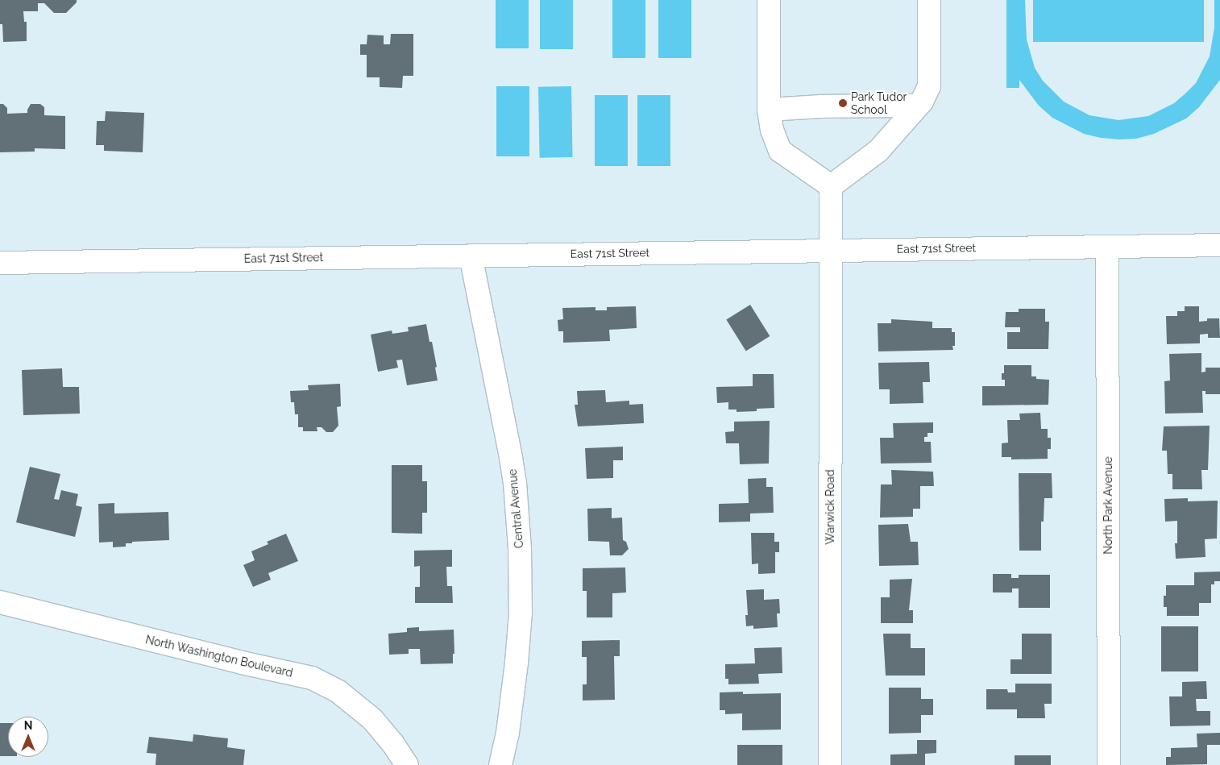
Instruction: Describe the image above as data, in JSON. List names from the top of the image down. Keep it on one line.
{"streets":{"street":["East 71st Street","North Park Avenue","Warwick Road","Central Avenue","North Washington Boulevard"]},"crossings":[["East 71st Street","North Park Avenue"],["East 71st Street","Warwick Road"],["East 71st Street","Central Avenue"]],"places":["Park Tudor School"],"north":"top"}
